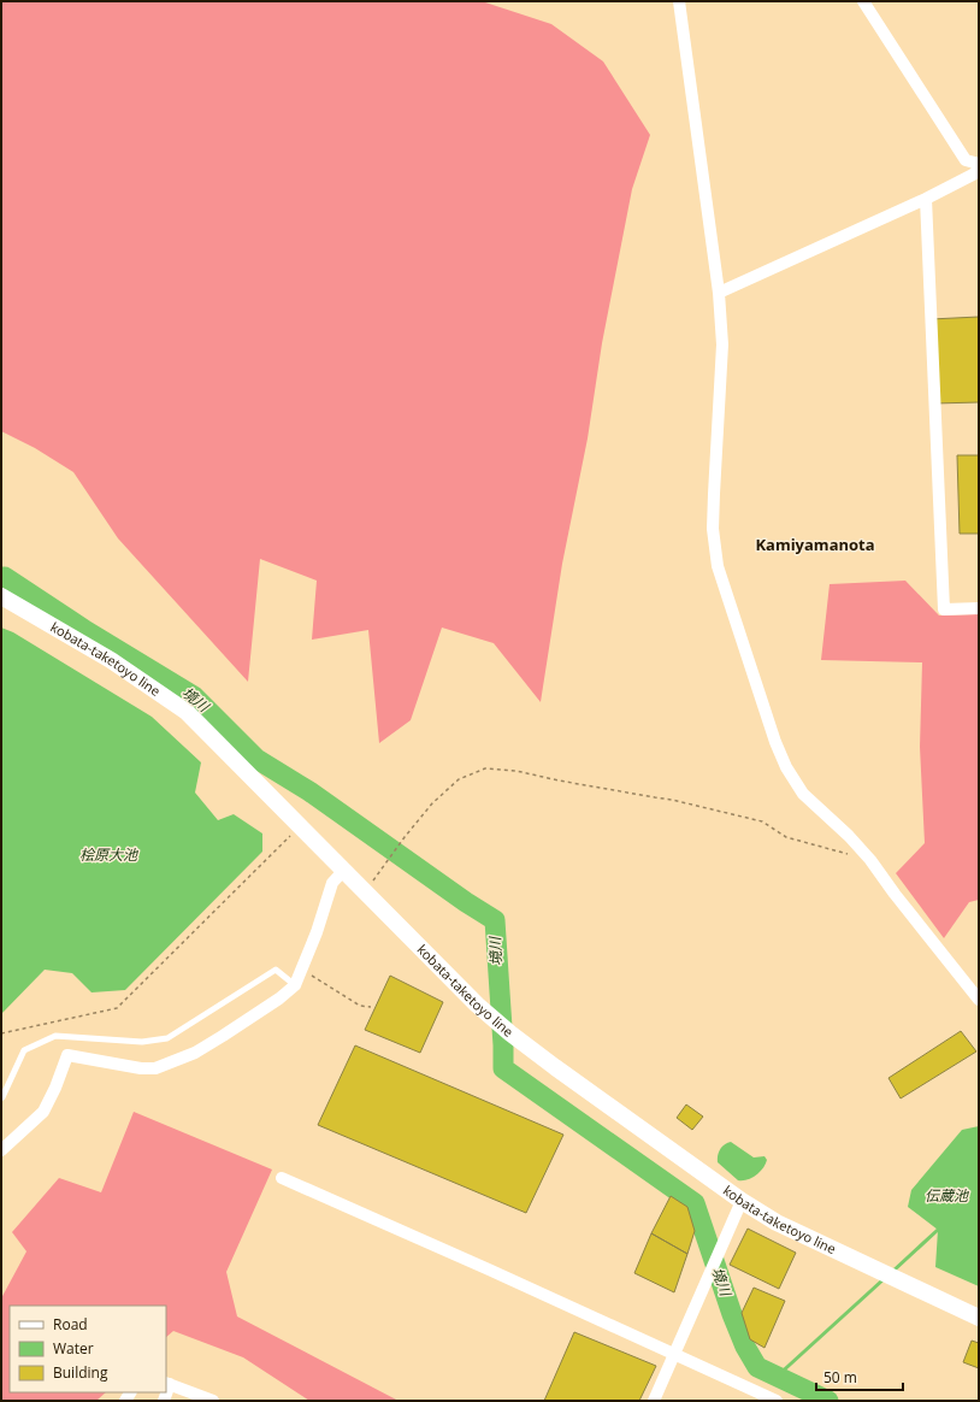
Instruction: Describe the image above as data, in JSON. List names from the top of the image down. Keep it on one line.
{"streets":{"main road":["kobata-taketoyo line"]},"districts":["Kamiyamanota"],"water":["境川","桧原大池","伝蔵池"],"legend":["Road","Water","Building"],"scale_bar":"50 m"}
